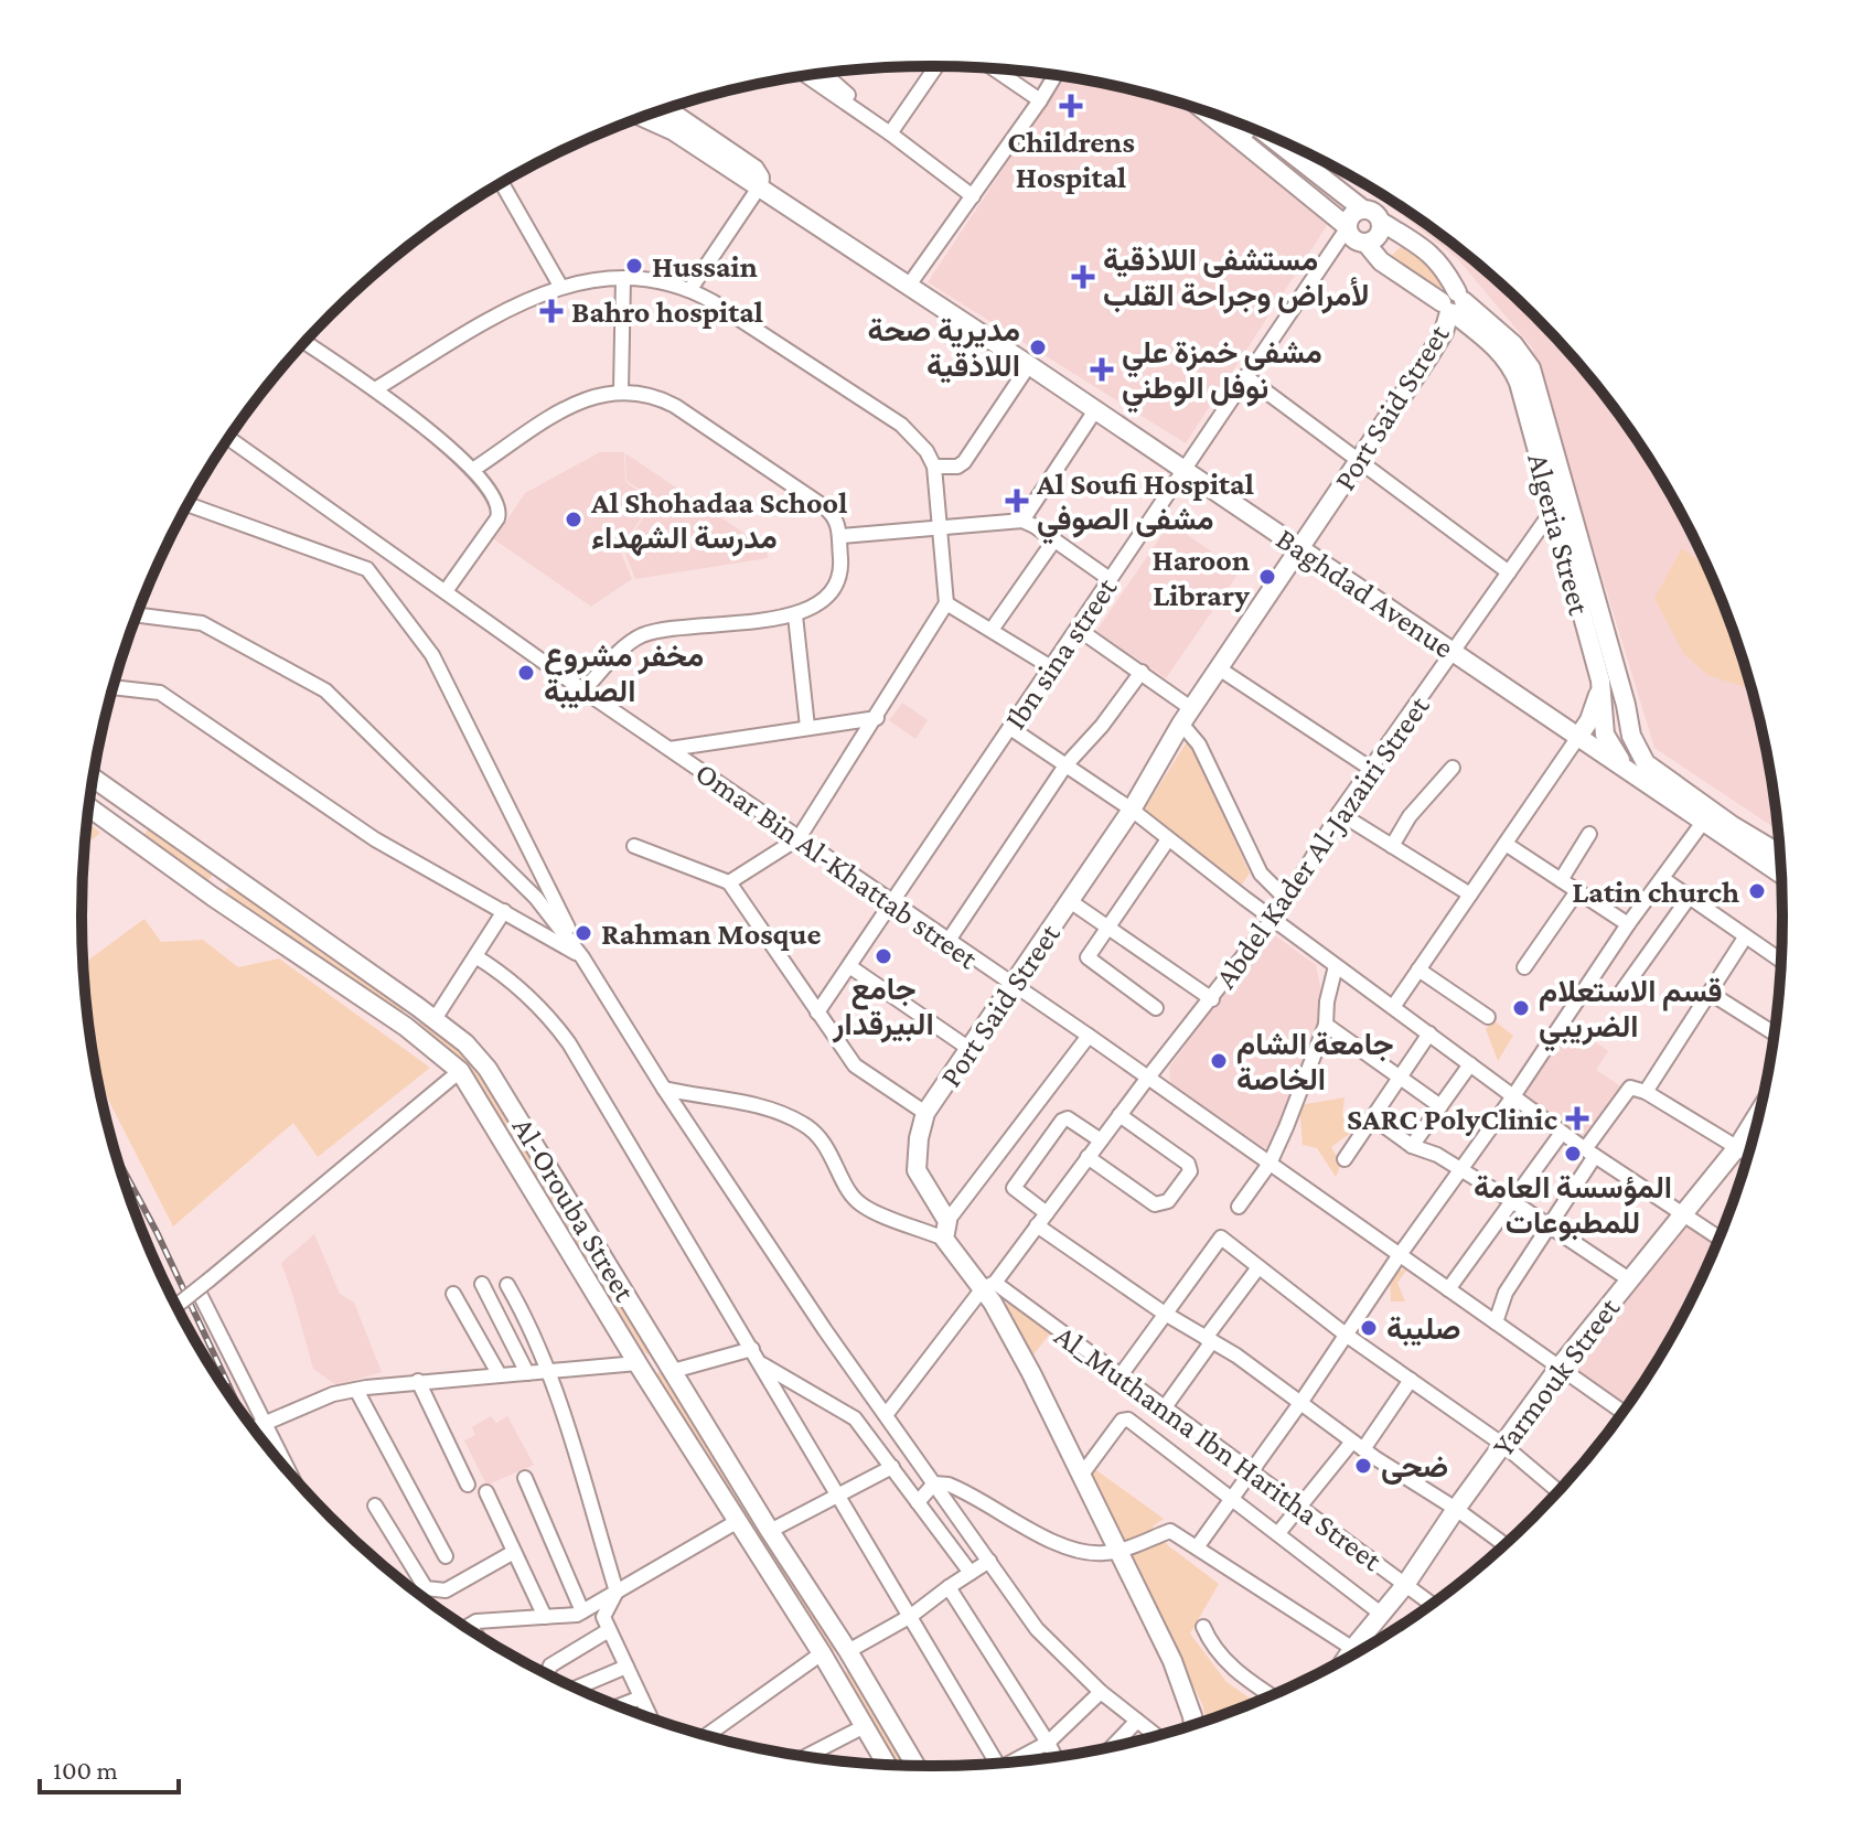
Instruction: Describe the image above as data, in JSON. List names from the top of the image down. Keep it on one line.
{"streets":{"main road":["Port Said Street","Algeria Street","Baghdad Avenue","Al-Orouba Street","Yarmouk Street"],"street":["Ibn sina street","Abdel Kader Al-Jazairi Street","Omar Bin Al-Khattab street","Al_Muthanna Ibn Haritha Street"]},"crossings":[["Port Said Street","Algeria Street"],["Port Said Street","Baghdad Avenue"],["Port Said Street","Abdel Kader Al-Jazairi Street"],["Port Said Street","Omar Bin Al-Khattab street"],["Port Said Street","Al_Muthanna Ibn Haritha Street"],["Algeria Street","Baghdad Avenue"],["Algeria Street","Ibn sina street"],["Algeria Street","Abdel Kader Al-Jazairi Street"],["Baghdad Avenue","Ibn sina street"],["Baghdad Avenue","Abdel Kader Al-Jazairi Street"],["Ibn sina street","Omar Bin Al-Khattab street"],["Abdel Kader Al-Jazairi Street","Omar Bin Al-Khattab street"],["Abdel Kader Al-Jazairi Street","Al_Muthanna Ibn Haritha Street"],["Omar Bin Al-Khattab street","Yarmouk Street"],["Yarmouk Street","Al_Muthanna Ibn Haritha Street"]],"places":{"health":["Childrens Hospital","مستشفى اللاذقية لأمراض وجراحة القلب","Bahro hospital","مشفى خمزة علي نوفل الوطني","Al Soufi Hospital مشفى الصوفي","SARC PolyClinic"],"other":["Hussain","مديرية صحة اللاذقية","Al Shohadaa School مدرسة الشهداء","Haroon Library","مخفر مشروع الصليبة","Latin church","Rahman Mosque","جامع البيرقدار","قسم الاستعلام الضريبي","جامعة الشام الخاصة","المؤسسة العامة للمطبوعات","صليبة","ضحى"]},"scale_bar":"100 m"}
